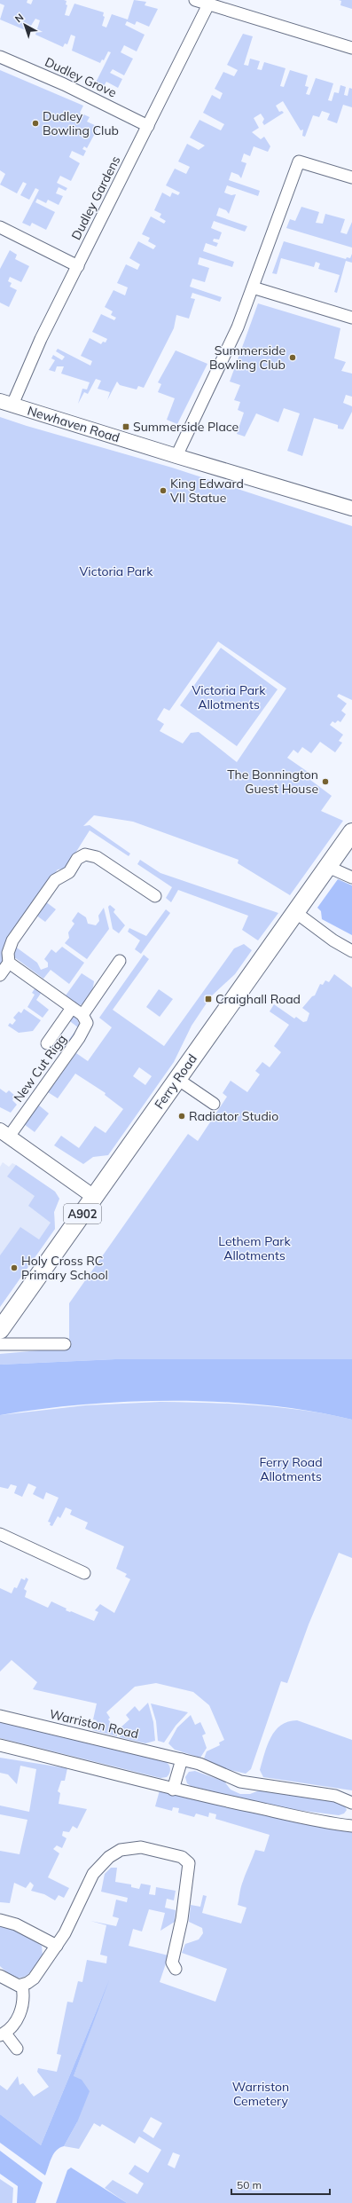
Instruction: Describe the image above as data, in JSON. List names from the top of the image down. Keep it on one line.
{"streets":{"main road":["Ferry Road","A902"],"street":["Dudley Grove","Dudley Gardens","Newhaven Road","New Cut Rigg","Warriston Road"]},"crossings":[["Dudley Grove","Dudley Gardens"],["Dudley Gardens","Newhaven Road"]],"parks":["Victoria Park","Victoria Park Allotments","Lethem Park Allotments","Ferry Road Allotments","Warriston Cemetery"],"places":{"other":["Dudley Bowling Club","Summerside Bowling Club","King Edward VII Statue","The Bonnington Guest House","Radiator Studio","Holy Cross RC Primary School"],"transit":["Summerside Place","Craighall Road"]},"scale_bar":"50 m","north":"top left"}
